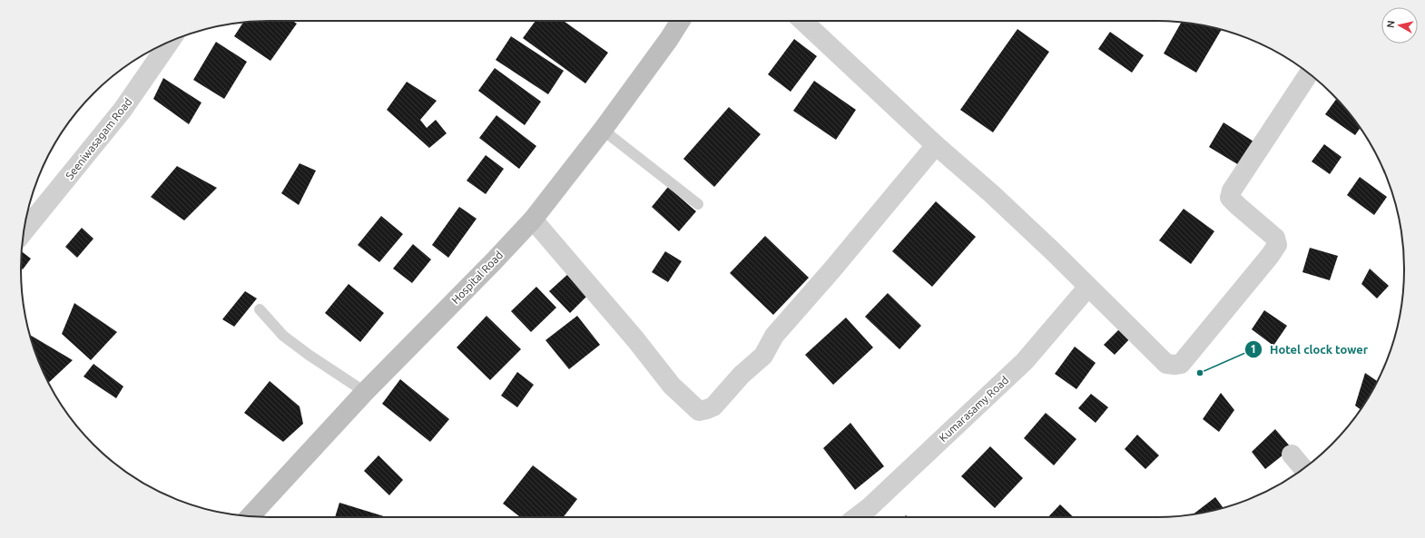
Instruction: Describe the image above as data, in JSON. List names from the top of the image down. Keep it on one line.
{"streets":{"street":["Seeniwasagam Road","Hospital Road","Kumarasamy Road"]},"places":["Hotel clock tower"],"north":"left"}
